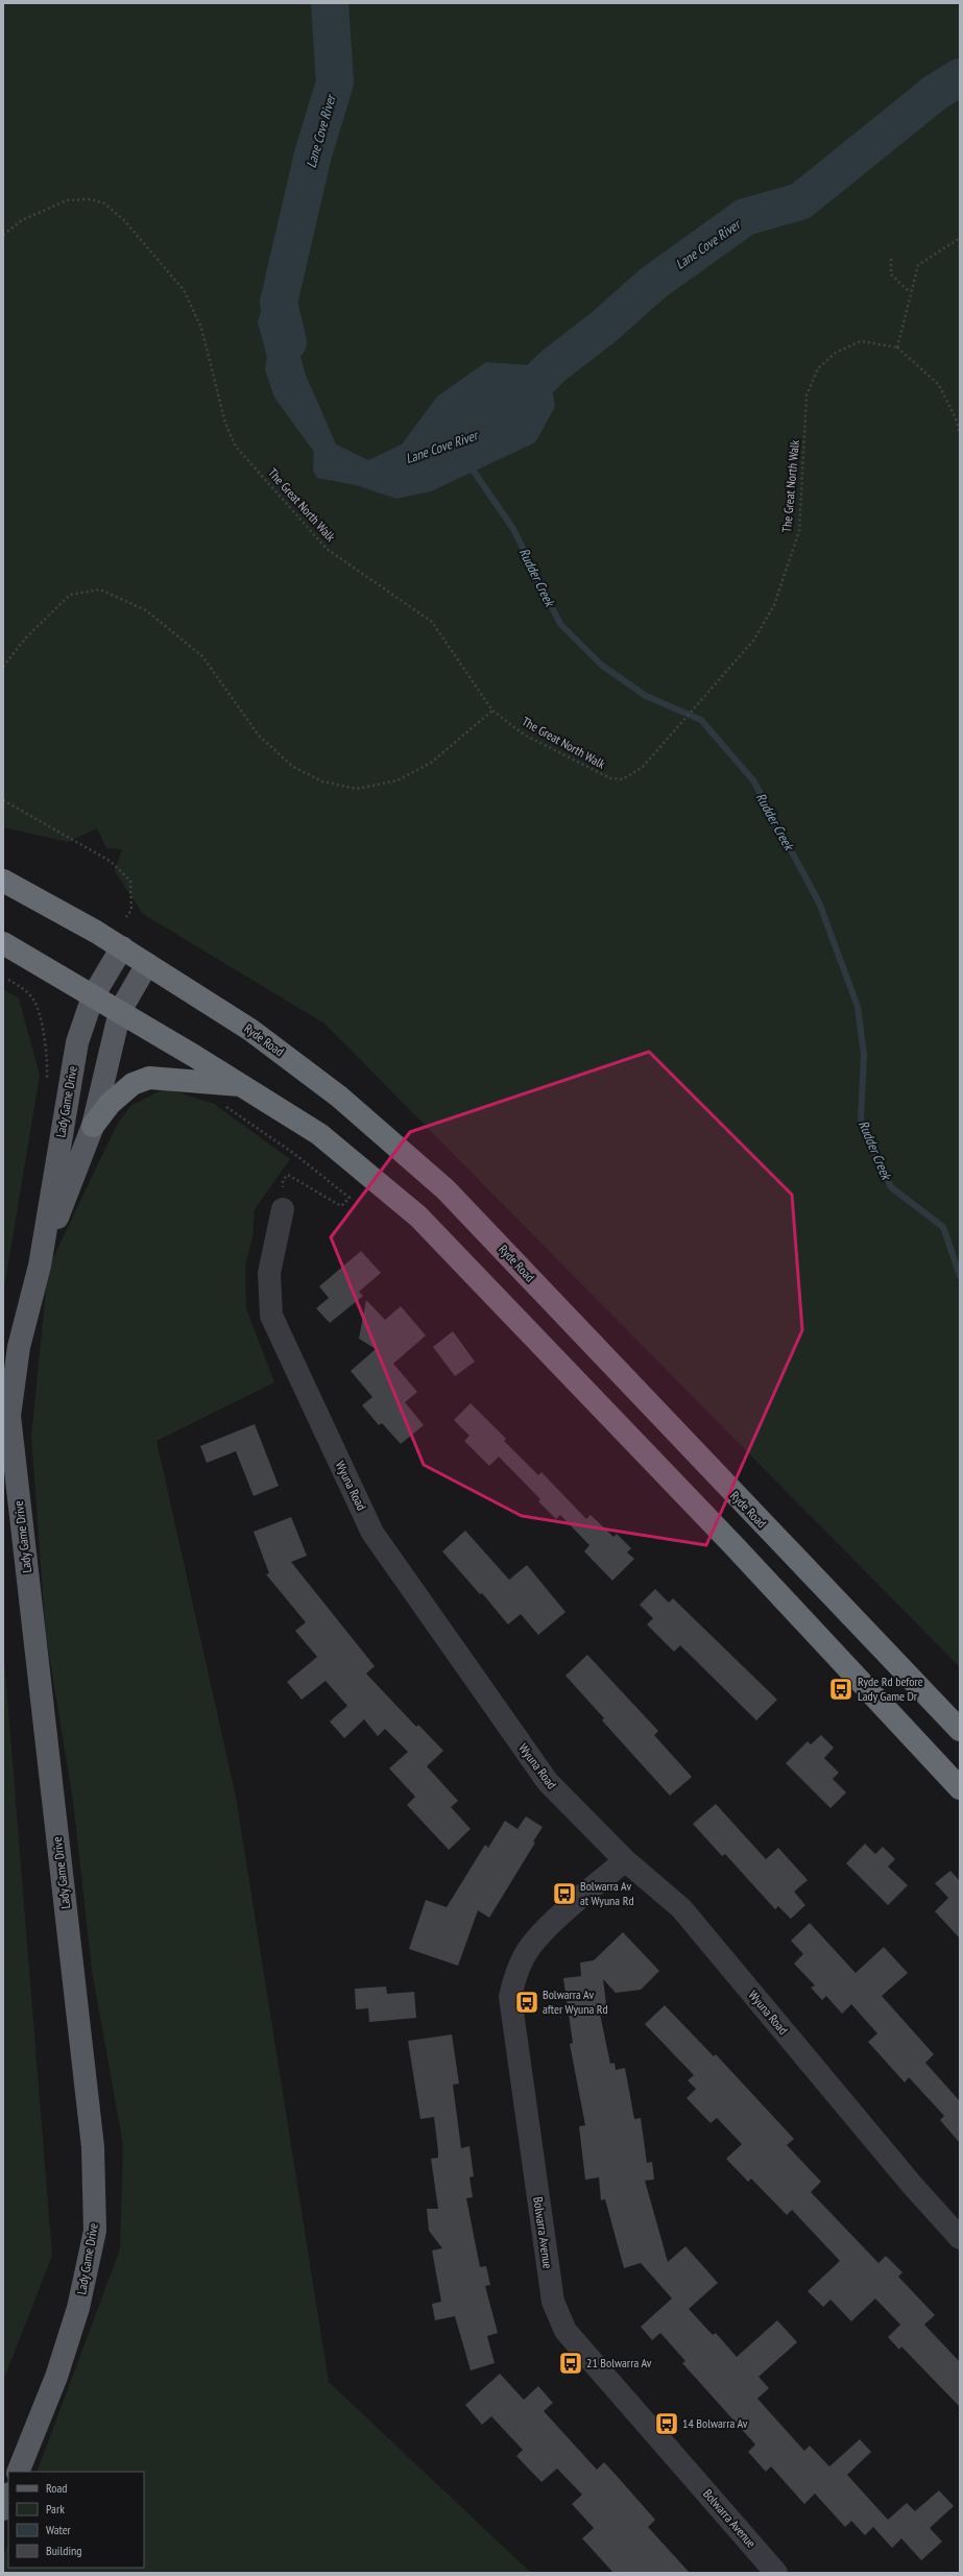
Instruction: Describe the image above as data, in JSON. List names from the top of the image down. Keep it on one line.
{"streets":{"highway":["Ryde Road"],"main road":["Lady Game Drive"],"street":["Wyuna Road","Bolwarra Avenue"],"path":["The Great North Walk"]},"crossings":[["Ryde Road","Lady Game Drive"],["Wyuna Road","Bolwarra Avenue"]],"water":["Lane Cove River","Rudder Creek"],"places":{"bus stop":["Ryde Rd before Lady Game Dr","Bolwarra Av at Wyuna Rd","Bolwarra Av after Wyuna Rd","21 Bolwarra Av","14 Bolwarra Av"]},"legend":["Road","Park","Water","Building"]}
